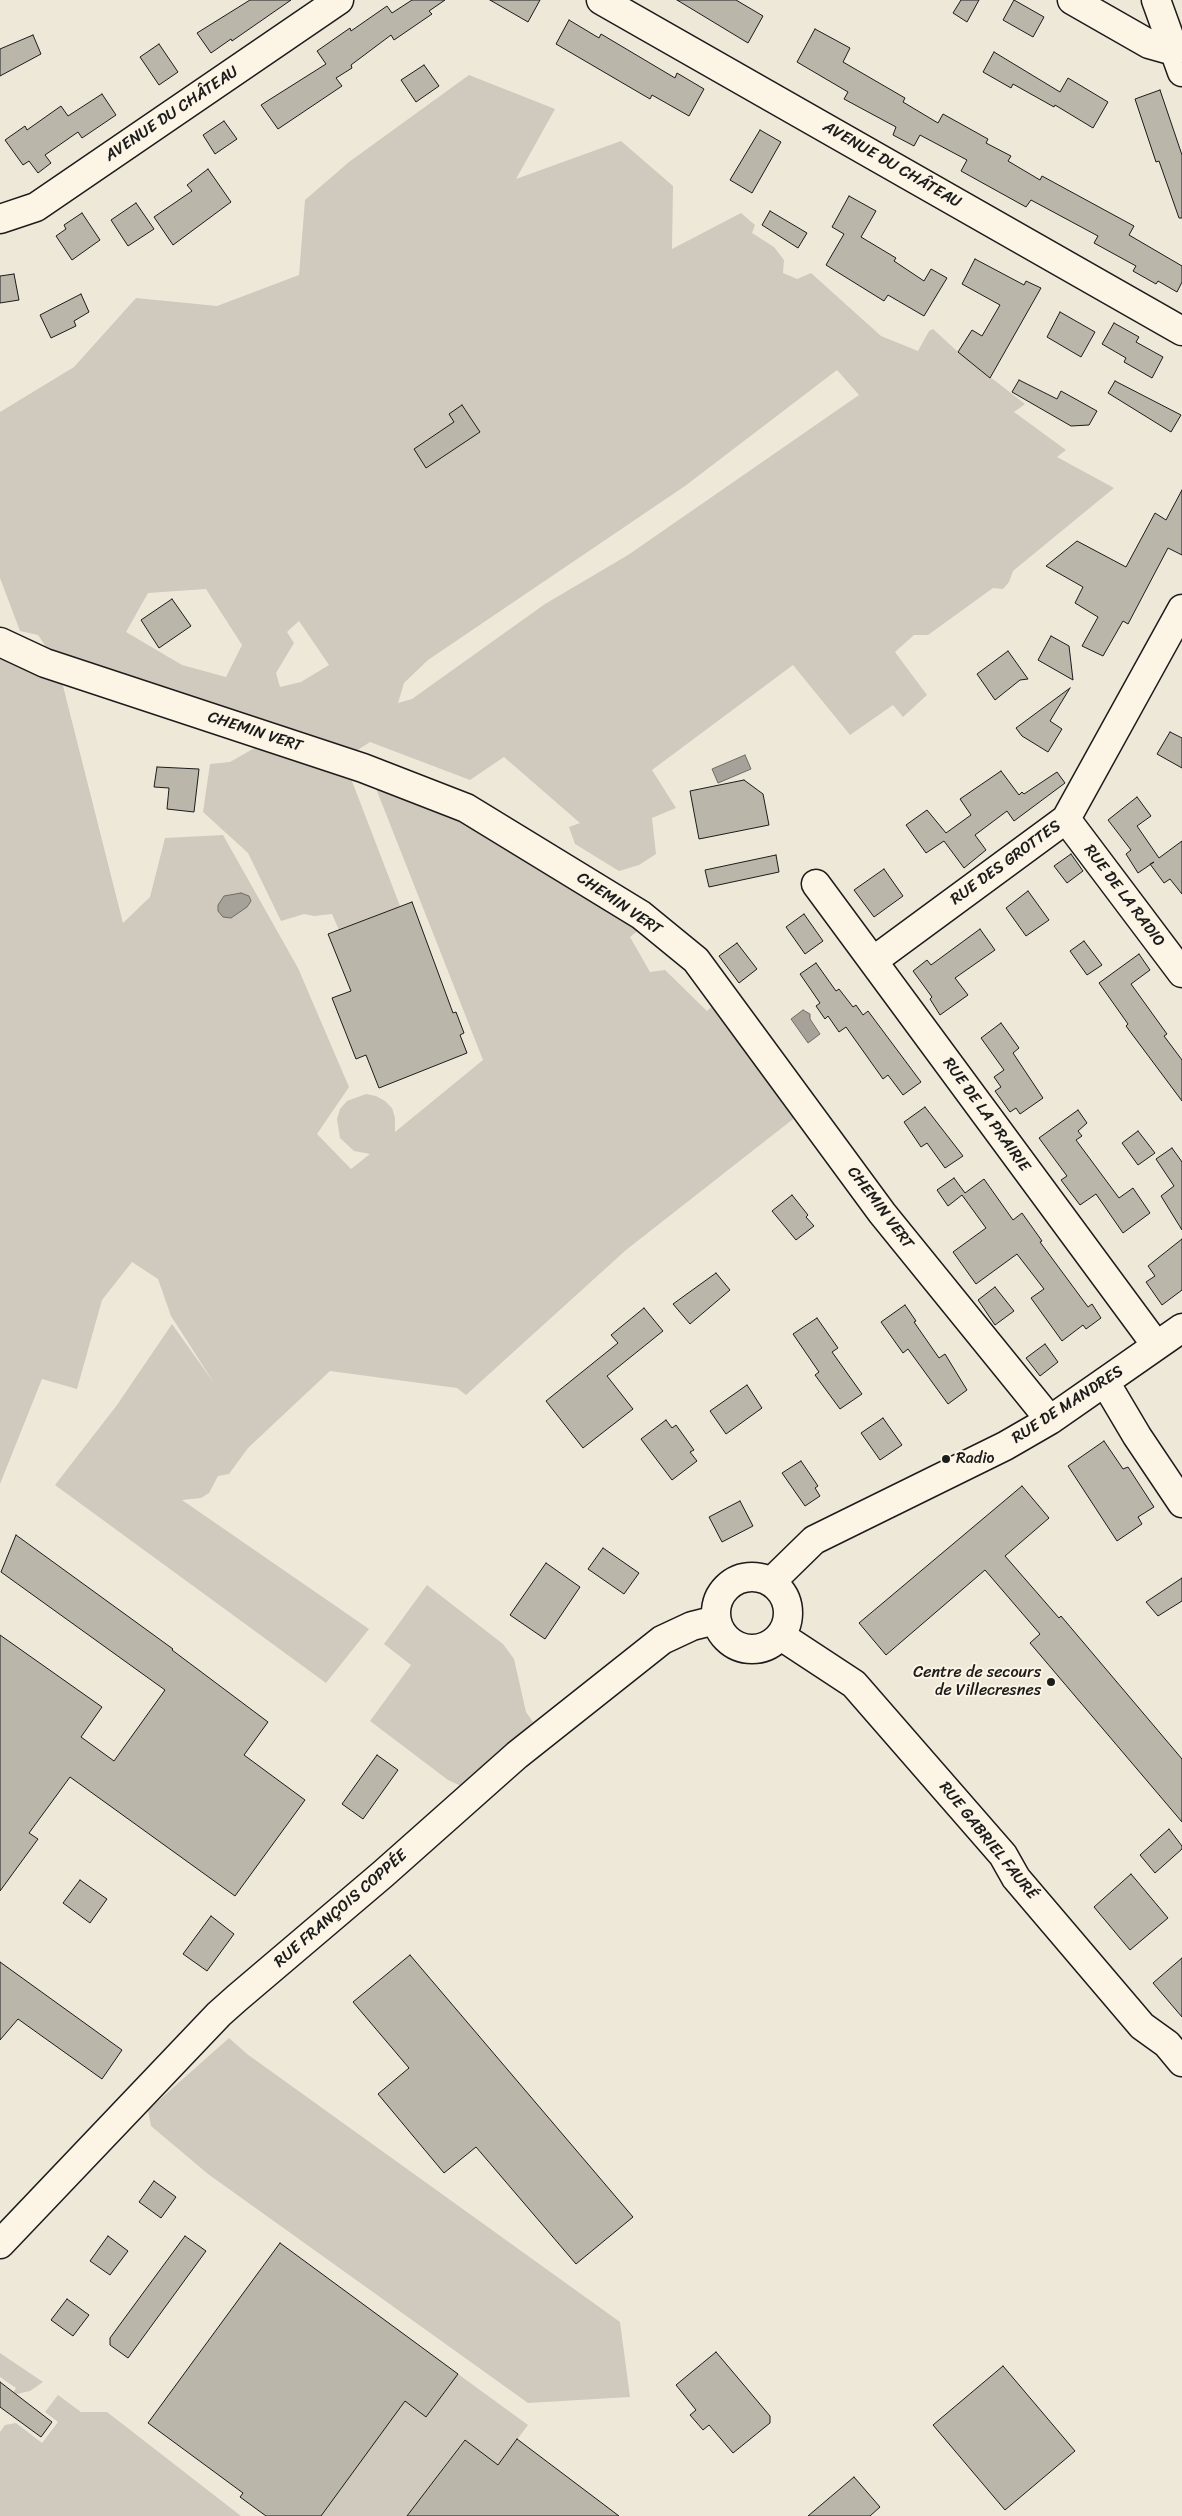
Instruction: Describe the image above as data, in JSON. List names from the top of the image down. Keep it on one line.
{"streets":{"street":["AVENUE DU CHÂTEAU","CHEMIN VERT","RUE DES GROTTES","RUE DE LA RADIO","RUE DE LA PRAIRIE","RUE DE MANDRES","RUE GABRIEL FAURÉ","RUE FRANÇOIS COPPÉE"]},"crossings":[["CHEMIN VERT","RUE DE MANDRES"],["RUE DES GROTTES","RUE DE LA RADIO"],["RUE DES GROTTES","RUE DE LA PRAIRIE"],["RUE DE LA PRAIRIE","RUE DE MANDRES"],["RUE DE MANDRES","RUE GABRIEL FAURÉ"],["RUE DE MANDRES","RUE FRANÇOIS COPPÉE"],["RUE GABRIEL FAURÉ","RUE FRANÇOIS COPPÉE"]],"places":["Radio","Centre de secours de Villecresnes"]}
